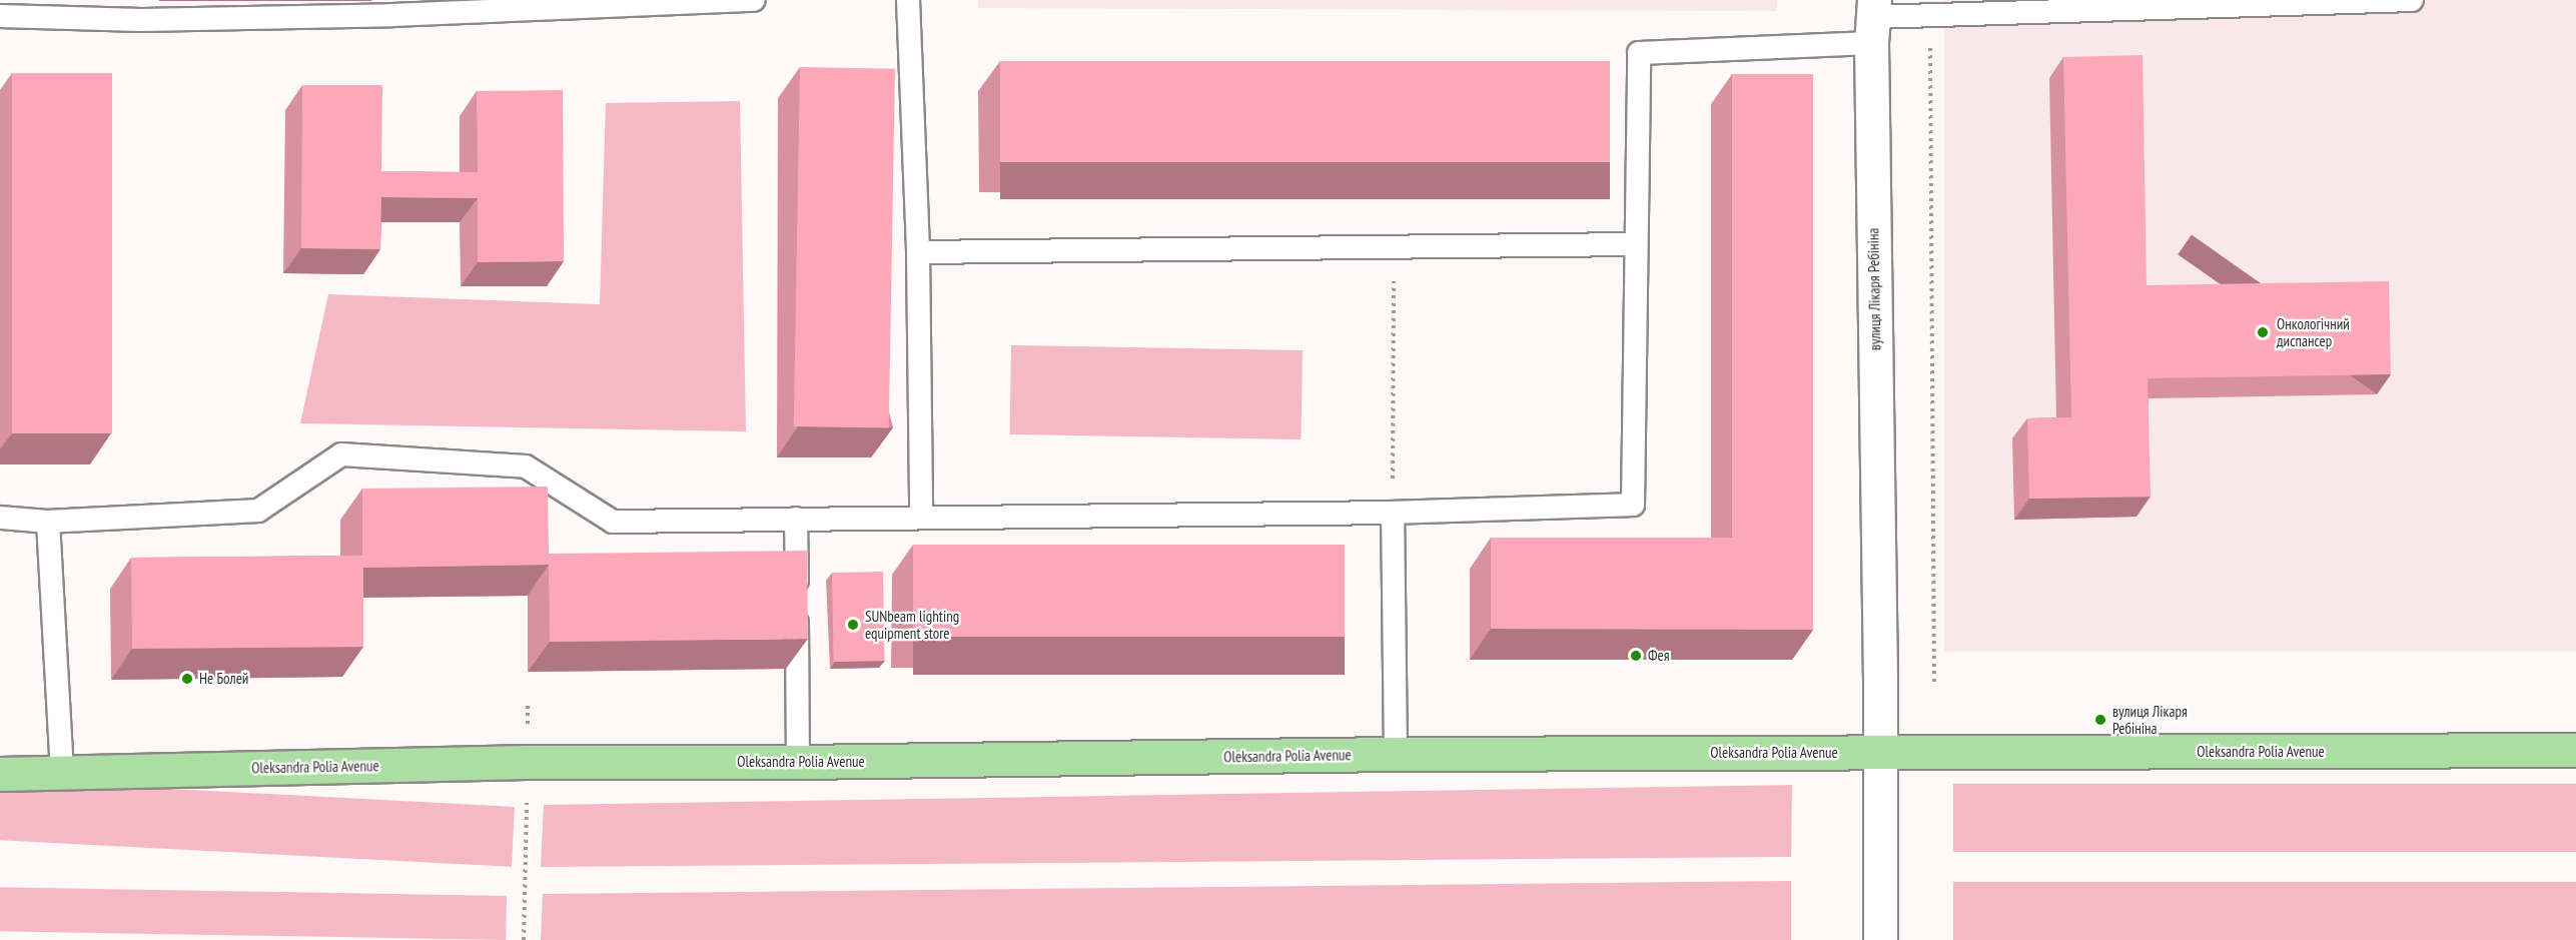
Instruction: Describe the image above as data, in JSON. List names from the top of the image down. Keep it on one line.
{"streets":{"main road":["Oleksandra Polia Avenue"],"street":["вулиця Лікаря Ребініна"]},"crossings":[["вулиця Лікаря Ребініна","Oleksandra Polia Avenue"]],"places":["Онкологічний диспансер","SUNbeam lighting equipment store","Фея","Не Болей","вулиця Лікаря Ребініна"]}
